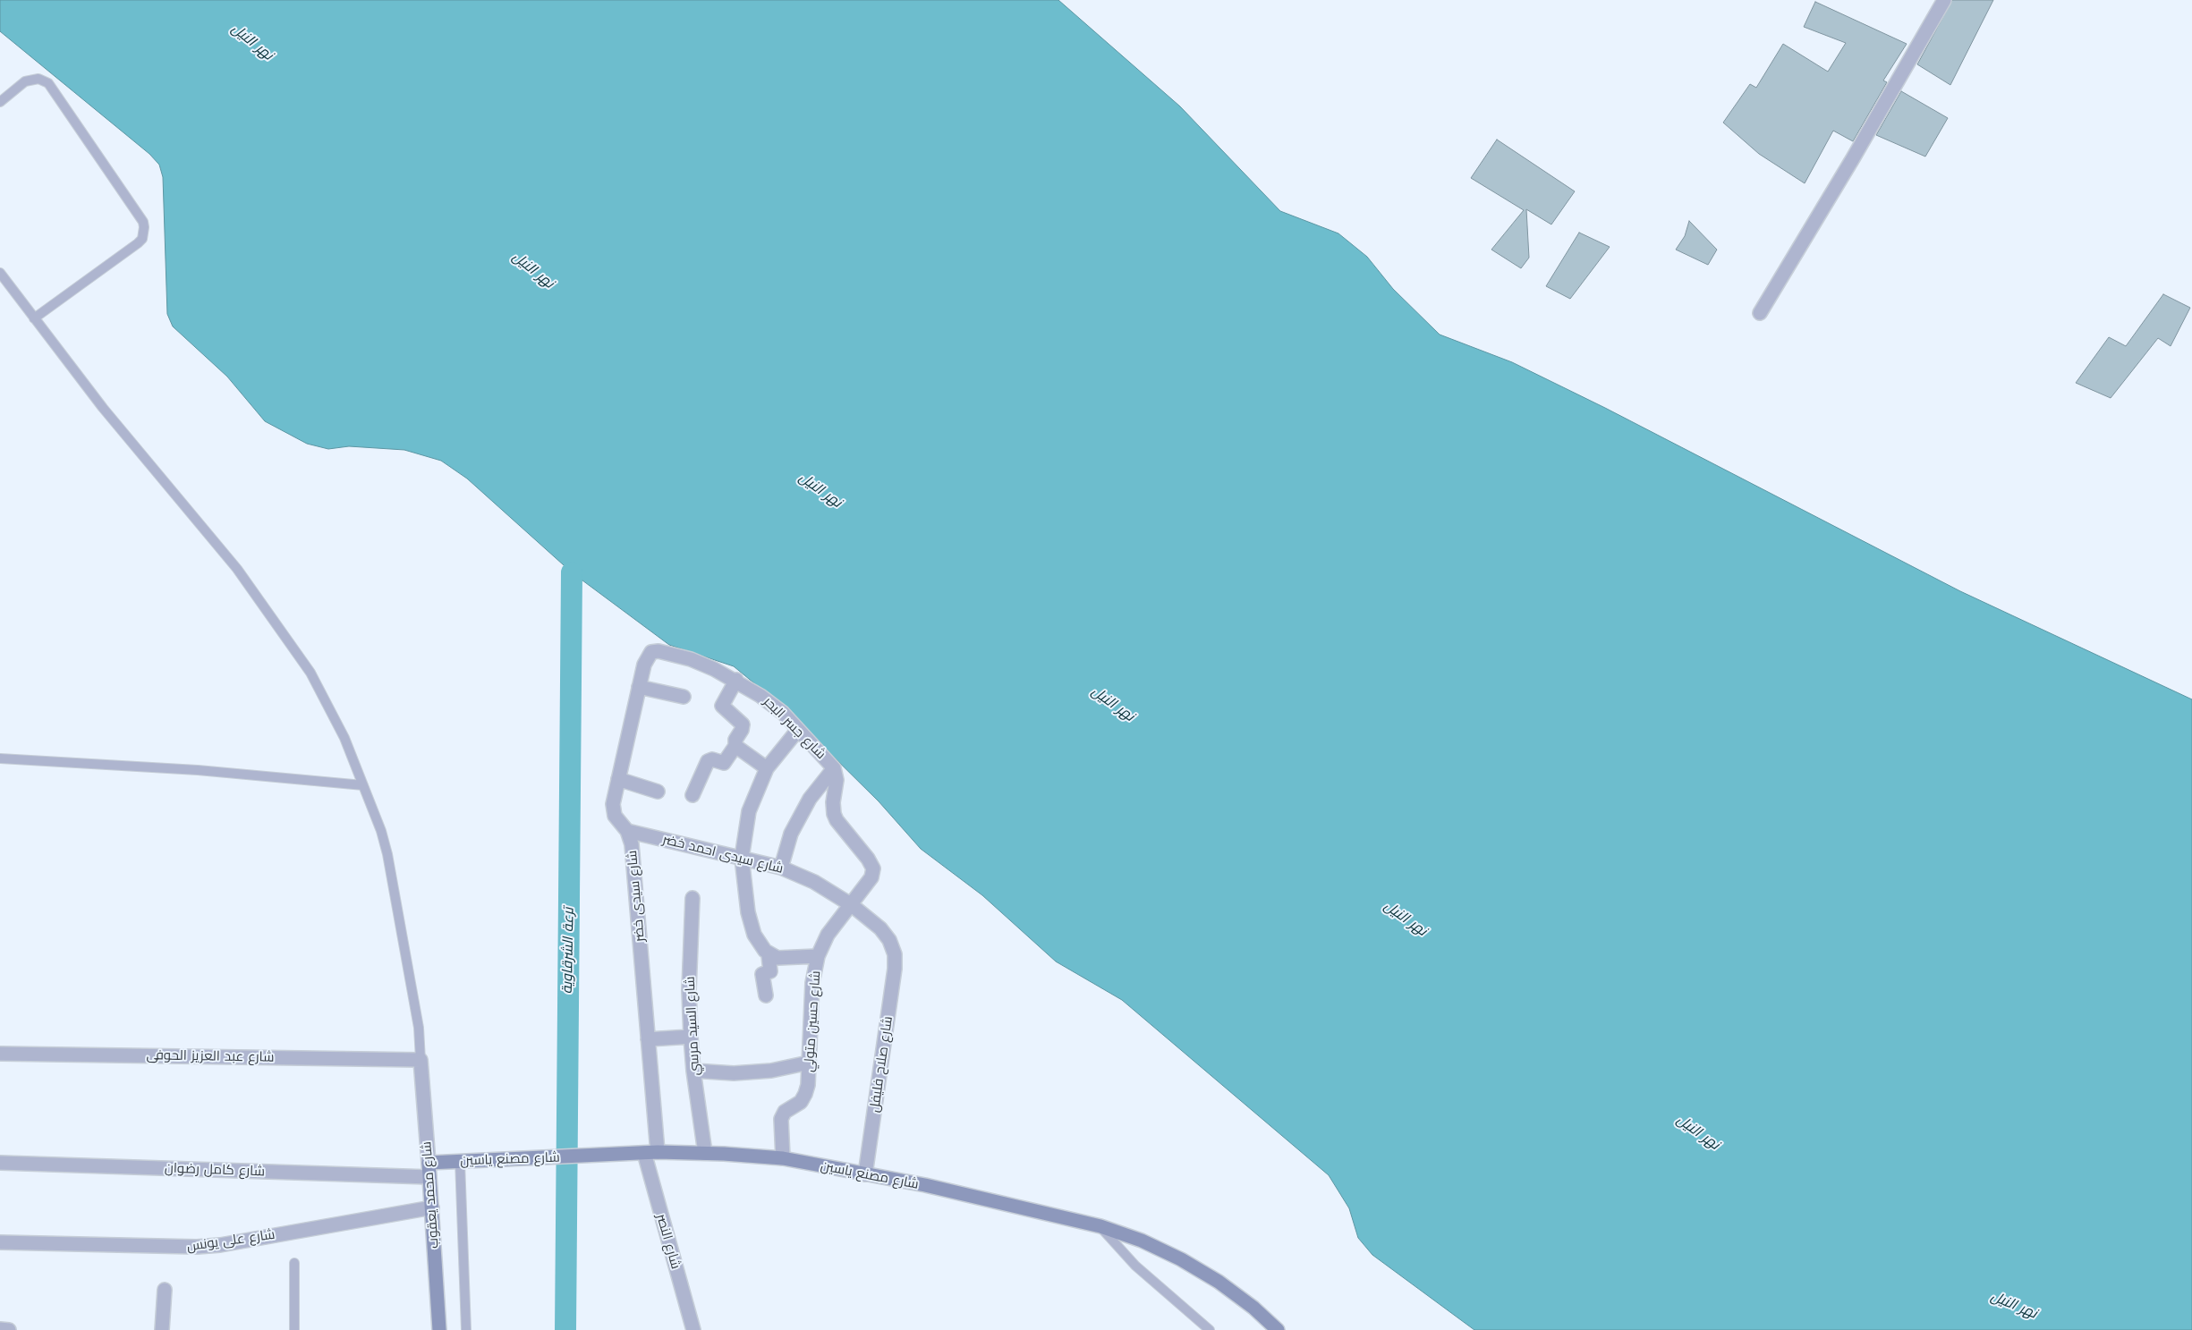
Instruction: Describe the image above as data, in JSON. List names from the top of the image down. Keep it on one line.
{"streets":{"main road":["شارع مصنع ياسين","شارع محمد يعقوب"],"street":["شارع جسر البحر","شارع سيدى احمد خضر","شارع سيدى خضر","شارع حسين متولي","شارع السيد مرسي","شارع عبد العزيز الحوفى","شارع صلاح فليفل","شارع كامل رضوان","شارع على يونس","شارع النصر"]},"crossings":[["شارع جسر البحر","شارع سيدى خضر"],["شارع جسر البحر","شارع حسين متولي"],["شارع سيدى احمد خضر","شارع سيدى خضر"],["شارع سيدى احمد خضر","شارع حسين متولي"],["شارع سيدى احمد خضر","شارع صلاح فليفل"],["شارع سيدى خضر","شارع مصنع ياسين"],["شارع سيدى خضر","شارع النصر"],["شارع حسين متولي","شارع مصنع ياسين"],["شارع السيد مرسي","شارع مصنع ياسين"],["شارع عبد العزيز الحوفى","شارع محمد يعقوب"],["شارع صلاح فليفل","شارع مصنع ياسين"],["شارع مصنع ياسين","شارع محمد يعقوب"],["شارع مصنع ياسين","شارع النصر"],["شارع كامل رضوان","شارع محمد يعقوب"],["شارع محمد يعقوب","شارع على يونس"]],"water":["نهر النيل","ترعة الشرقاوية"]}
